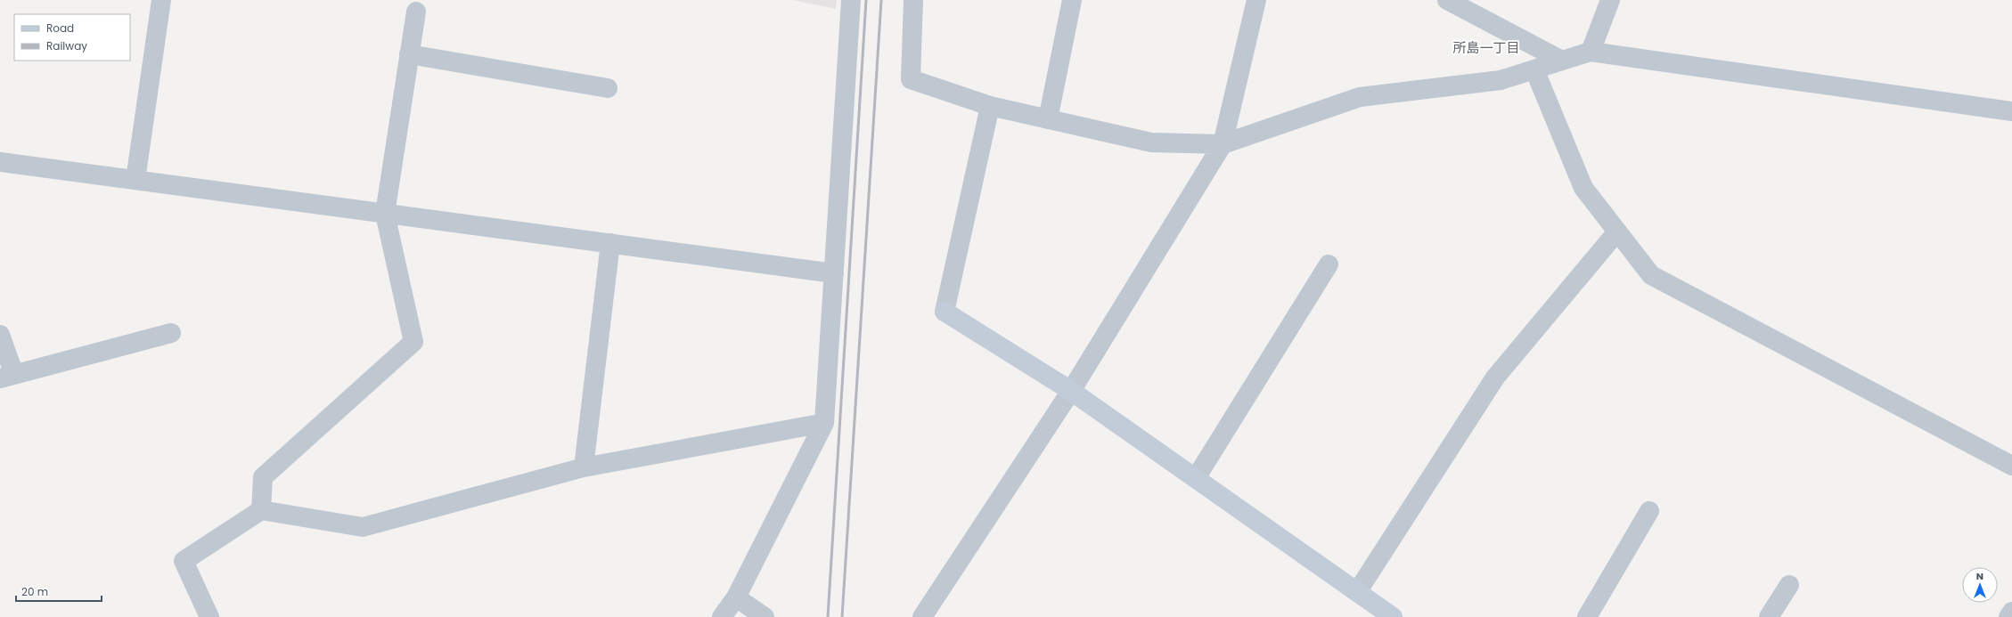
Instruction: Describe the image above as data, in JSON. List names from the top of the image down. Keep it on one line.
{"districts":["所島一丁目"],"legend":["Road","Railway"],"scale_bar":"20 m","north":"top"}
